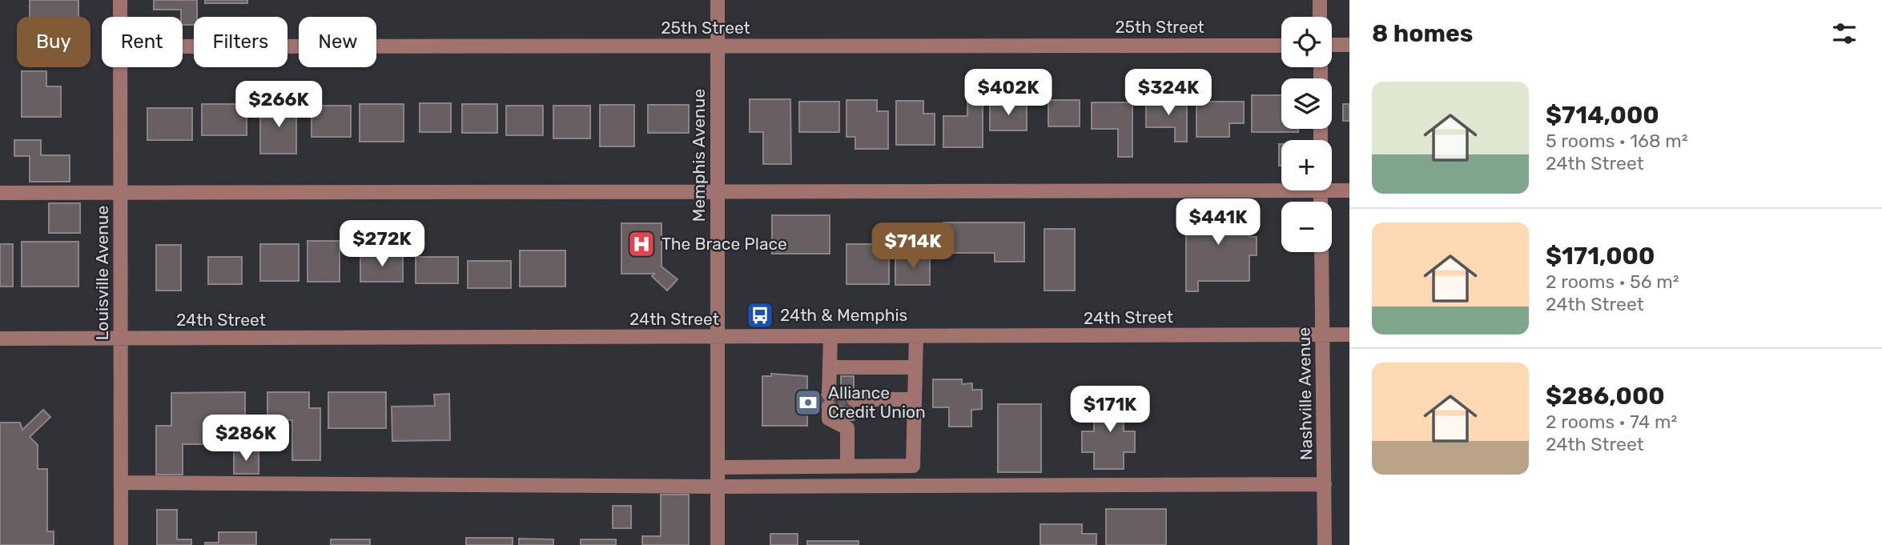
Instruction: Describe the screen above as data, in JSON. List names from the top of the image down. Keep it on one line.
{"streets":{"street":["25th Street","Memphis Avenue","Louisville Avenue","24th Street","Nashville Avenue"]},"crossings":[["25th Street","Memphis Avenue"],["Memphis Avenue","24th Street"],["Louisville Avenue","24th Street"],["24th Street","Nashville Avenue"]],"places":{"hospital":["The Brace Place"],"bus stop":["24th & Memphis"],"bank":["Alliance Credit Union"]},"page":{"heading":"8 homes","map_buttons":["+","−"],"chip":["Buy","Rent","Filters","New"],"list":[{"name":"$714,000","note":"5 rooms · 168 m² · 24th Street"},{"name":"$171,000","note":"2 rooms · 56 m² · 24th Street"},{"name":"$286,000","note":"2 rooms · 74 m² · 24th Street"}],"price":["$402K","$324K","$266K","$441K","$272K","$714K","$171K","$286K"]}}
